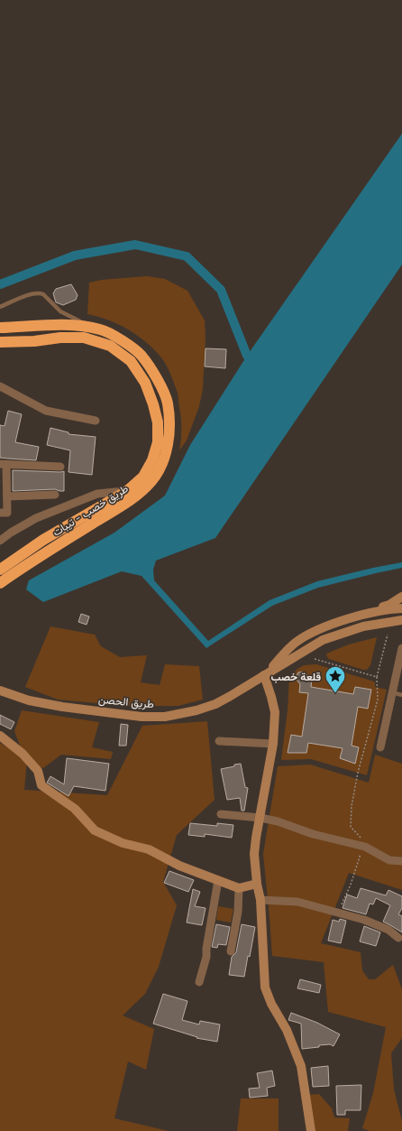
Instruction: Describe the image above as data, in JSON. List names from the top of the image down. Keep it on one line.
{"streets":{"highway":["طريق خصب - تيبات"],"main road":["طريق الحصن"]},"places":{"place":["قلعة خصب"]}}
